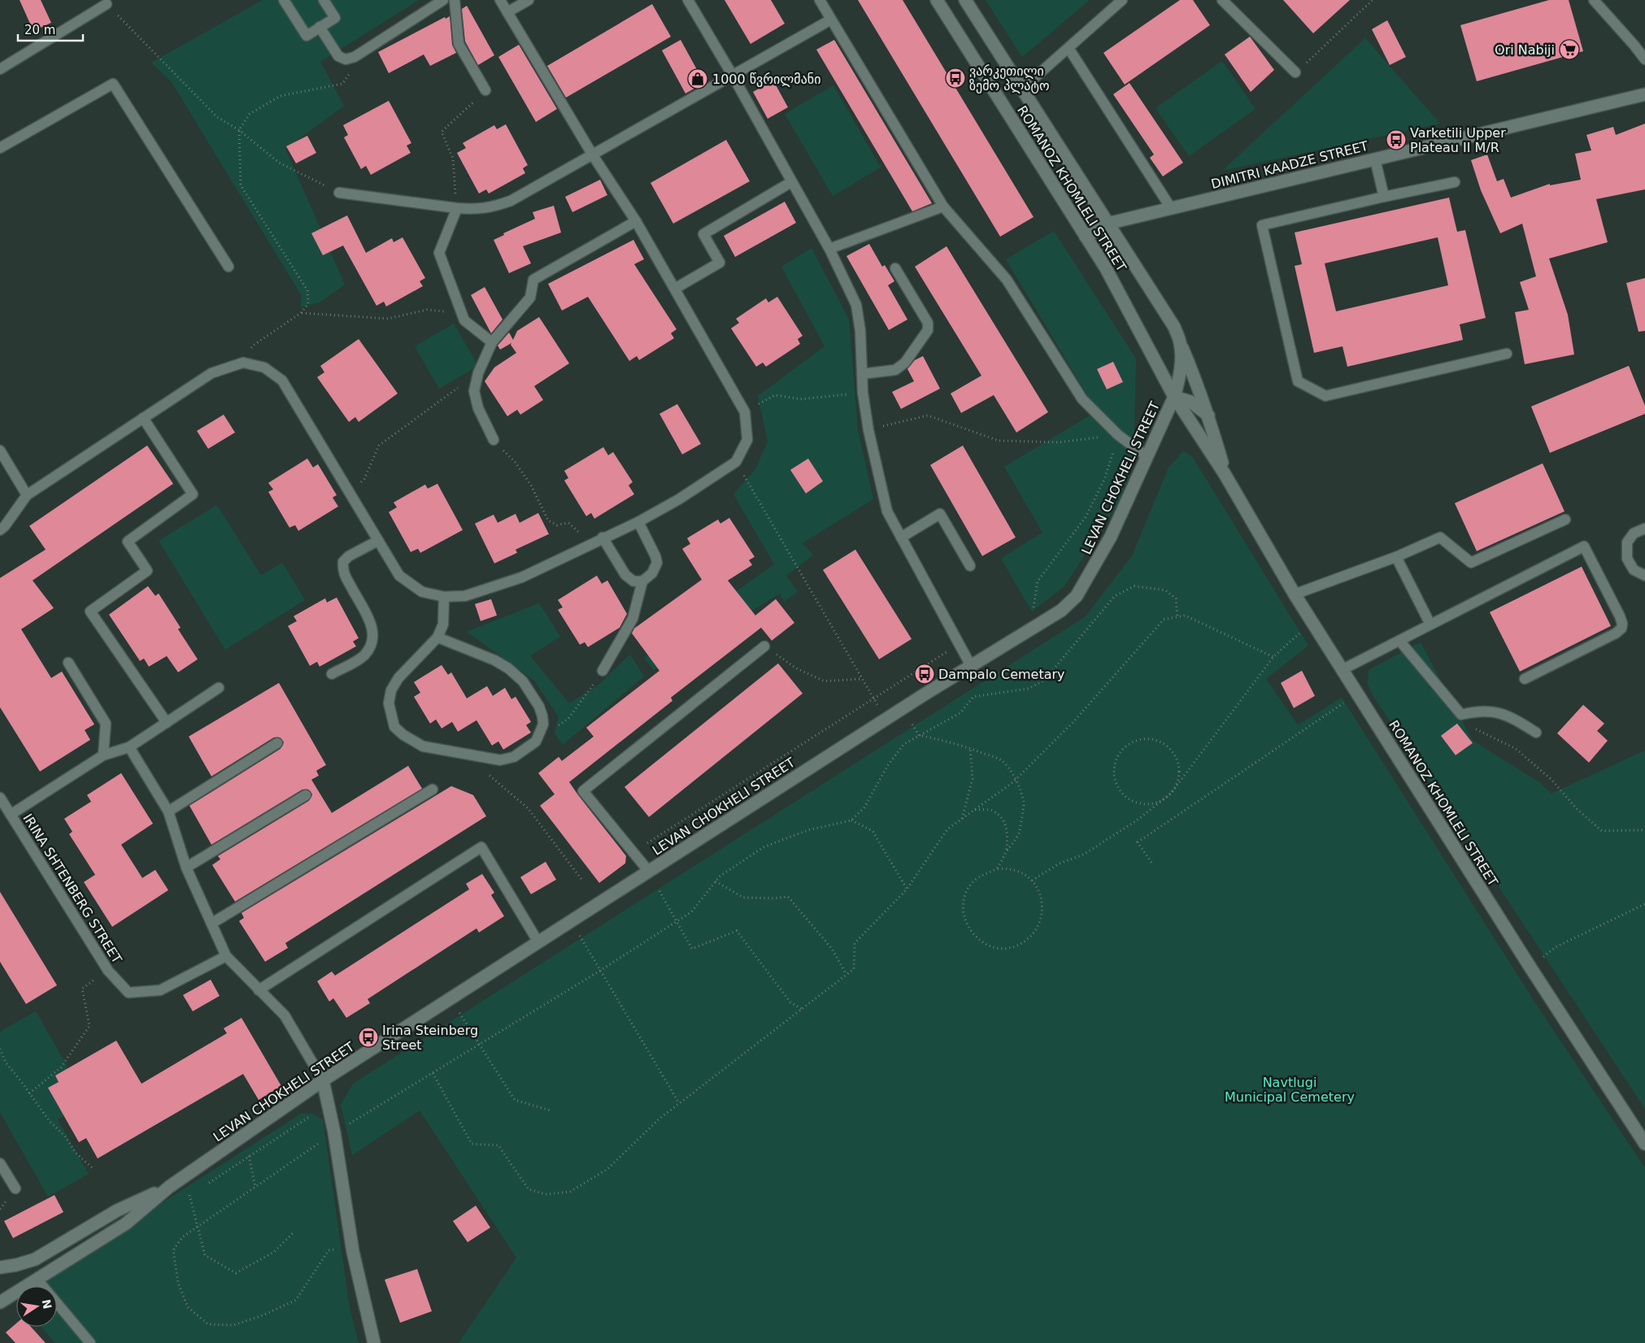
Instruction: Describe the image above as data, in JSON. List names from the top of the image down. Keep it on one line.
{"streets":{"street":["DIMITRI KAADZE STREET","ROMANOZ KHOMLELI STREET","LEVAN CHOKHELI STREET"],"lane":["IRINA SHTENBERG STREET"]},"crossings":[["DIMITRI KAADZE STREET","ROMANOZ KHOMLELI STREET"],["ROMANOZ KHOMLELI STREET","LEVAN CHOKHELI STREET"]],"parks":["Navtlugi Municipal Cemetery"],"places":{"supermarket":["Ori Nabiji"],"bus stop":["ვარკეთილი ზემო პლატო","Varketili Upper Plateau II M/R","Dampalo Cemetary","Irina Steinberg Street"],"shop":["1000 წვრილმანი"]},"scale_bar":"20 m","north":"right"}
